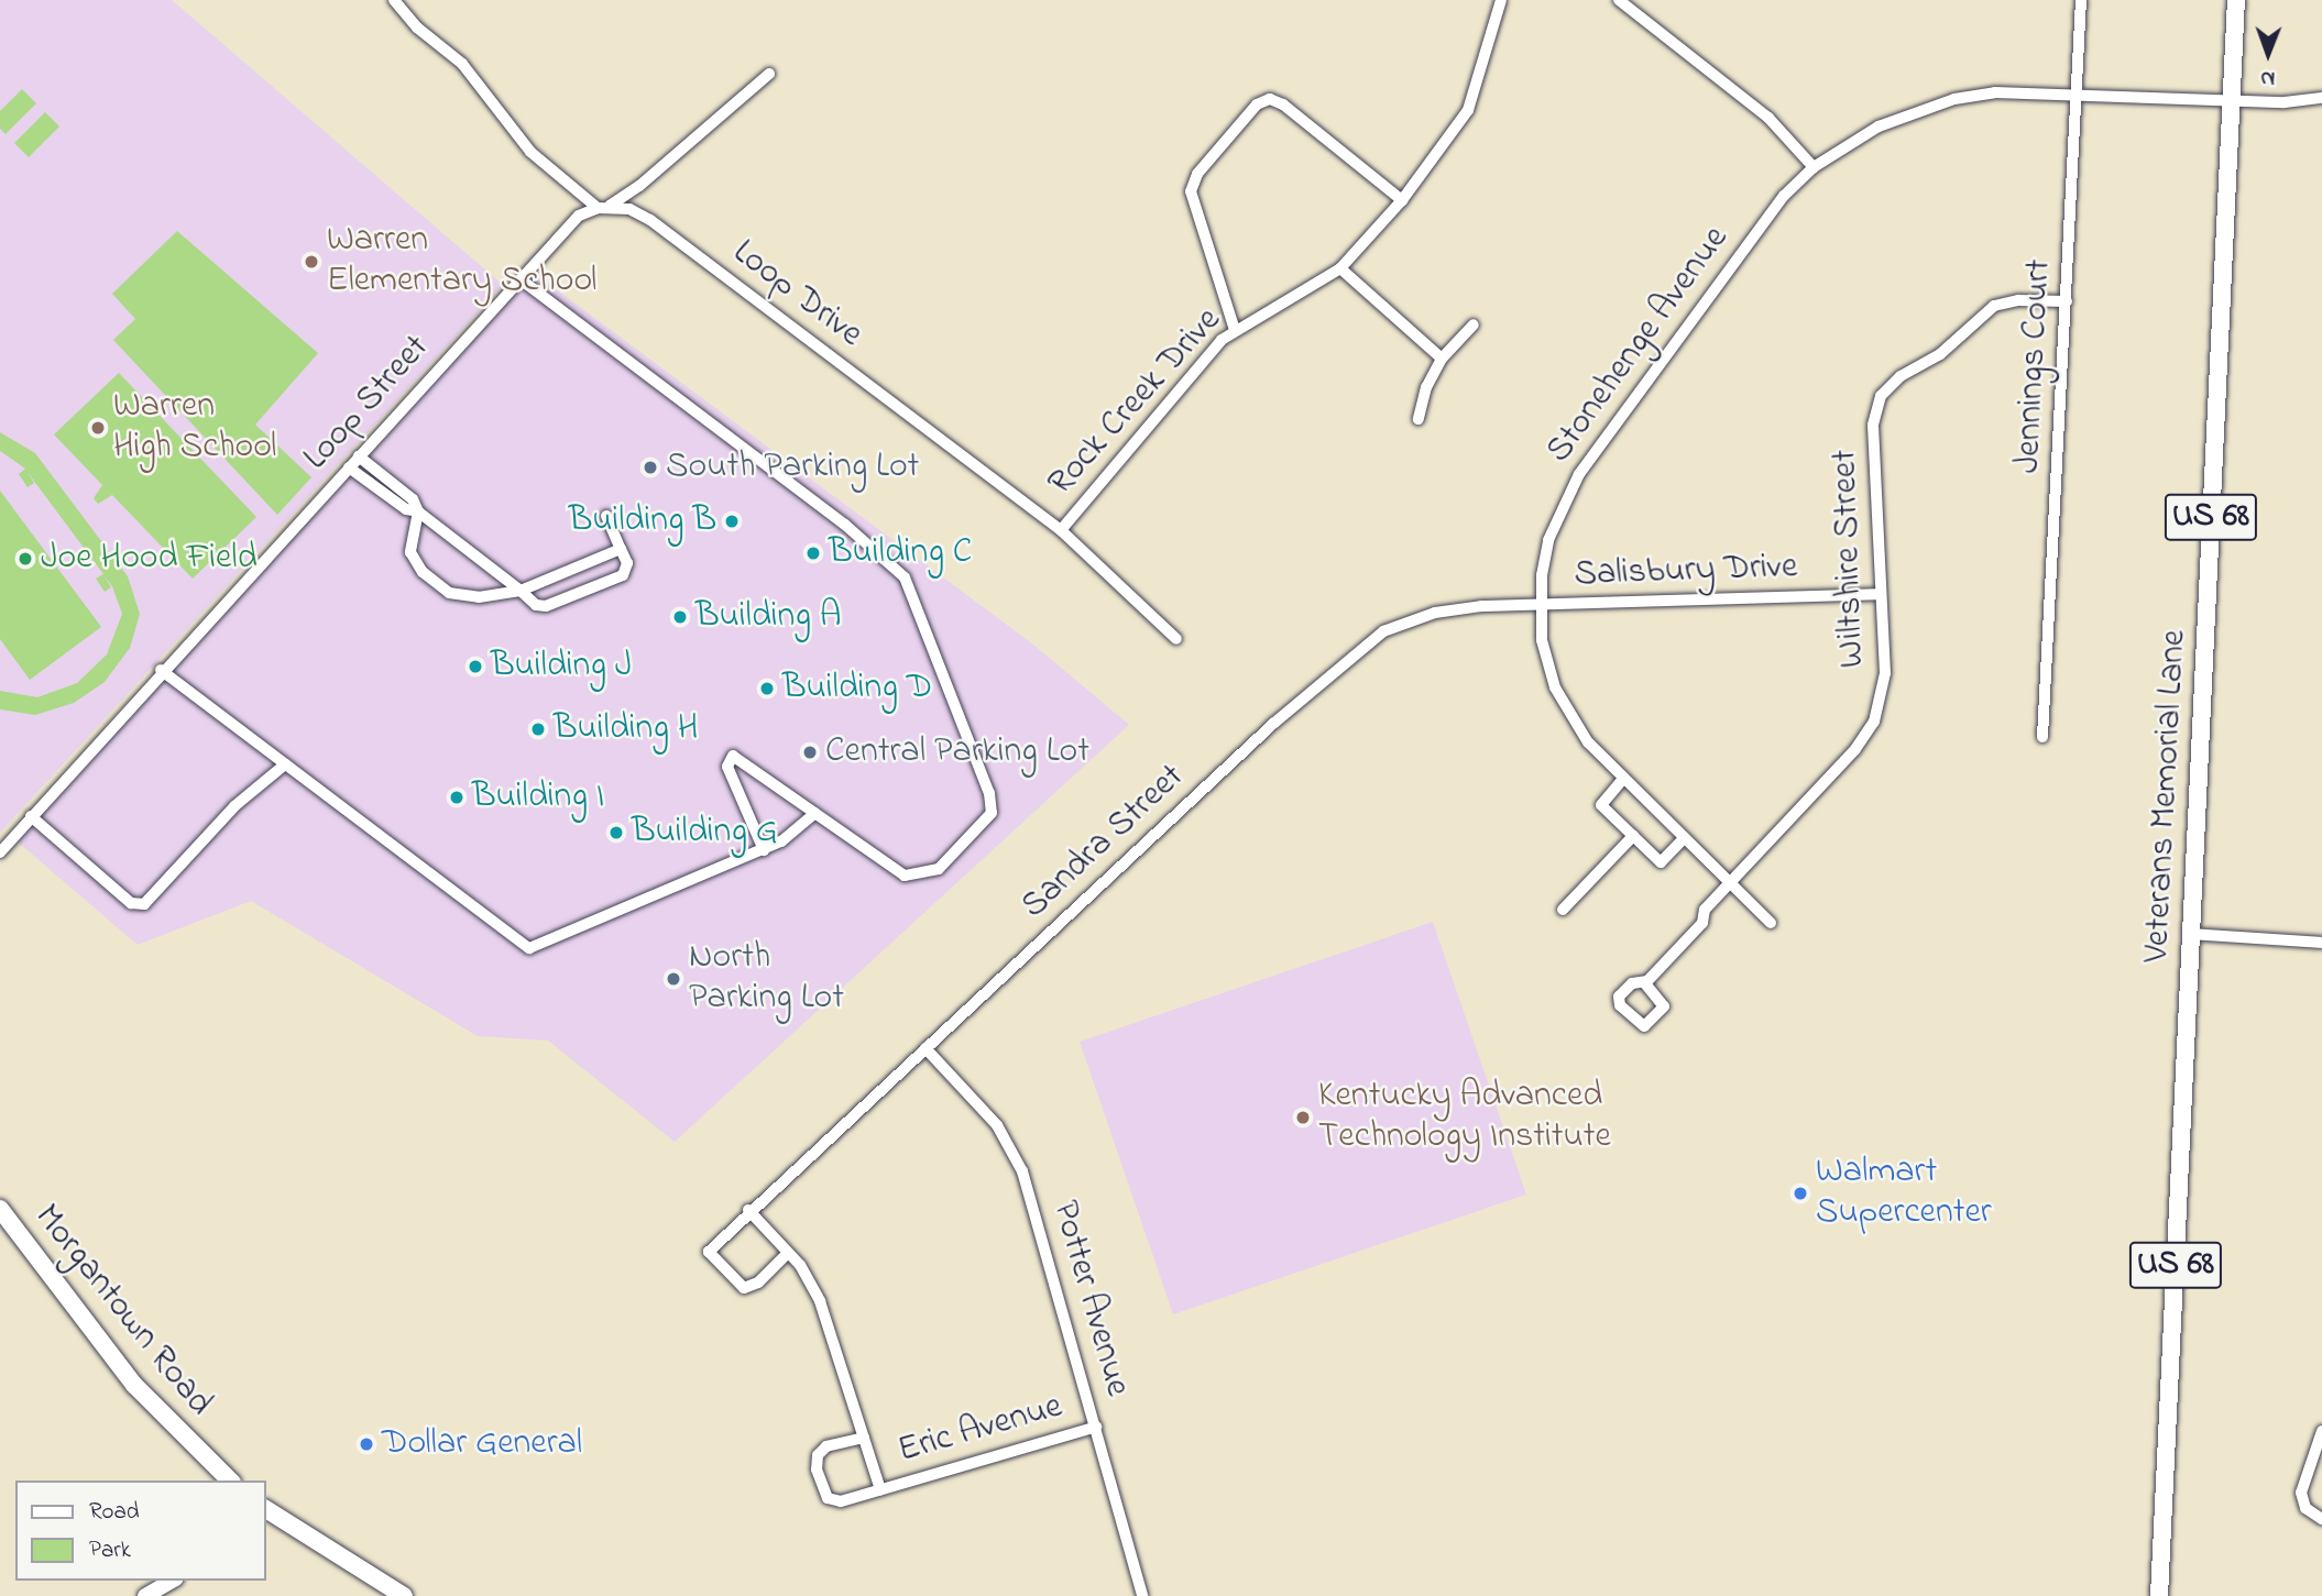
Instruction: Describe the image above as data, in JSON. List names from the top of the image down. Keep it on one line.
{"streets":{"main road":["US 68","Veterans Memorial Lane","Morgantown Road"],"street":["Loop Drive","Stonehenge Avenue","Jennings Court","Rock Creek Drive","Loop Street","Wiltshire Street","Salisbury Drive","Sandra Street","Potter Avenue","Eric Avenue"]},"crossings":[["Loop Drive","Rock Creek Drive"],["Loop Drive","Loop Street"],["Stonehenge Avenue","Jennings Court"],["Stonehenge Avenue","Wiltshire Street"],["Stonehenge Avenue","Salisbury Drive"],["Stonehenge Avenue","Veterans Memorial Lane"],["Stonehenge Avenue","Sandra Street"],["Jennings Court","Wiltshire Street"],["Wiltshire Street","Salisbury Drive"],["Salisbury Drive","Sandra Street"],["Sandra Street","Potter Avenue"],["Potter Avenue","Eric Avenue"]],"places":["Warren Elementary School","Warren High School","South Parking Lot","Building B","Building C","Joe Hood Field","Building A","Building J","Building D","Building H","Central Parking Lot","Building I","Building G","North Parking Lot","Kentucky Advanced Technology Institute","Walmart Supercenter","Dollar General"],"legend":["Road","Park"],"north":"bottom"}
